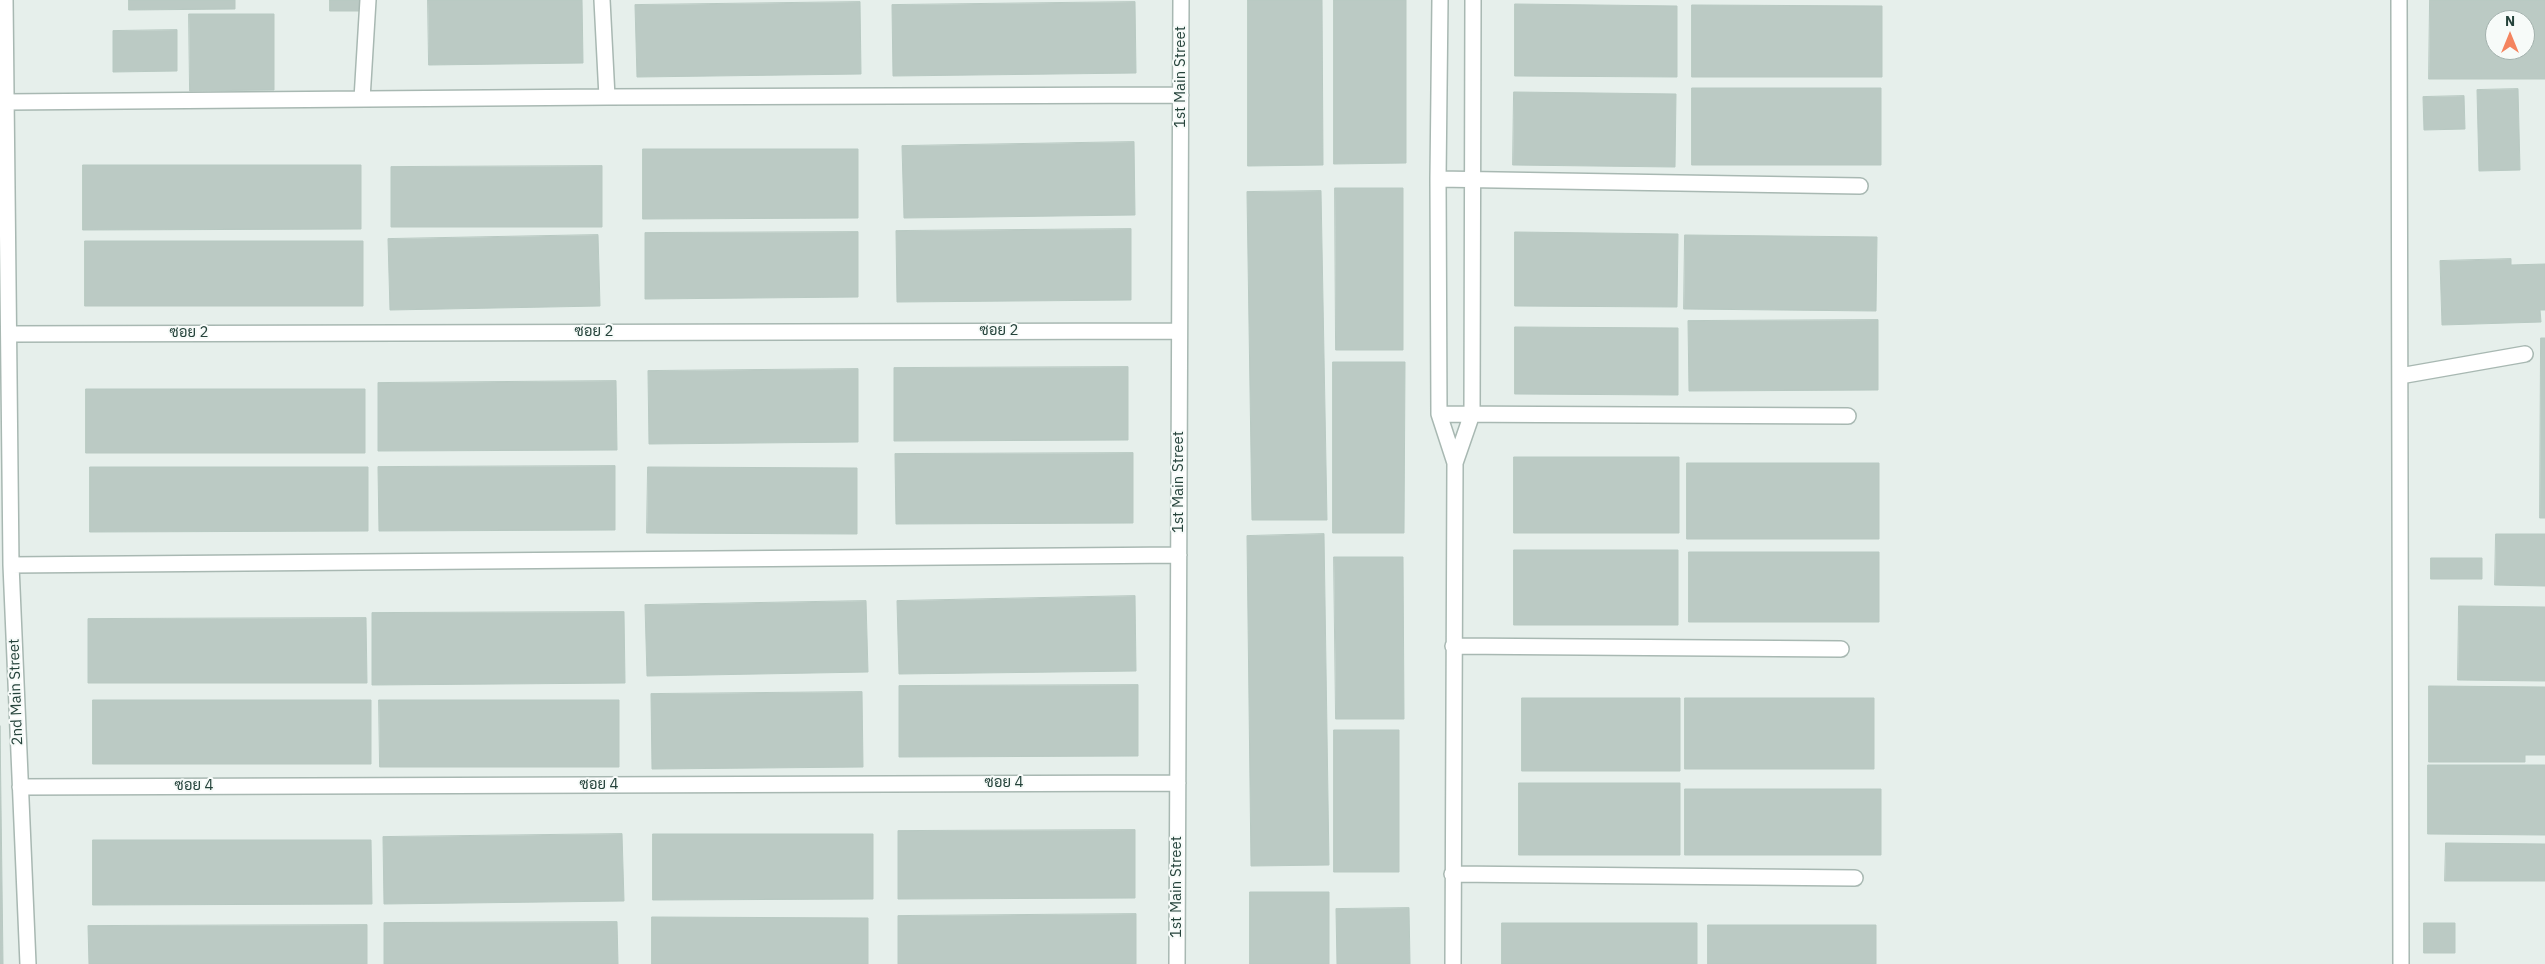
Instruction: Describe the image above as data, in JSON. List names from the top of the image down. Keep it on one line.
{"streets":{"street":["1st Main Street","ซอย 2","2nd Main Street","ซอย 4"]},"crossings":[["1st Main Street","ซอย 2"],["1st Main Street","ซอย 4"],["ซอย 2","2nd Main Street"],["2nd Main Street","ซอย 4"]],"north":"top"}
